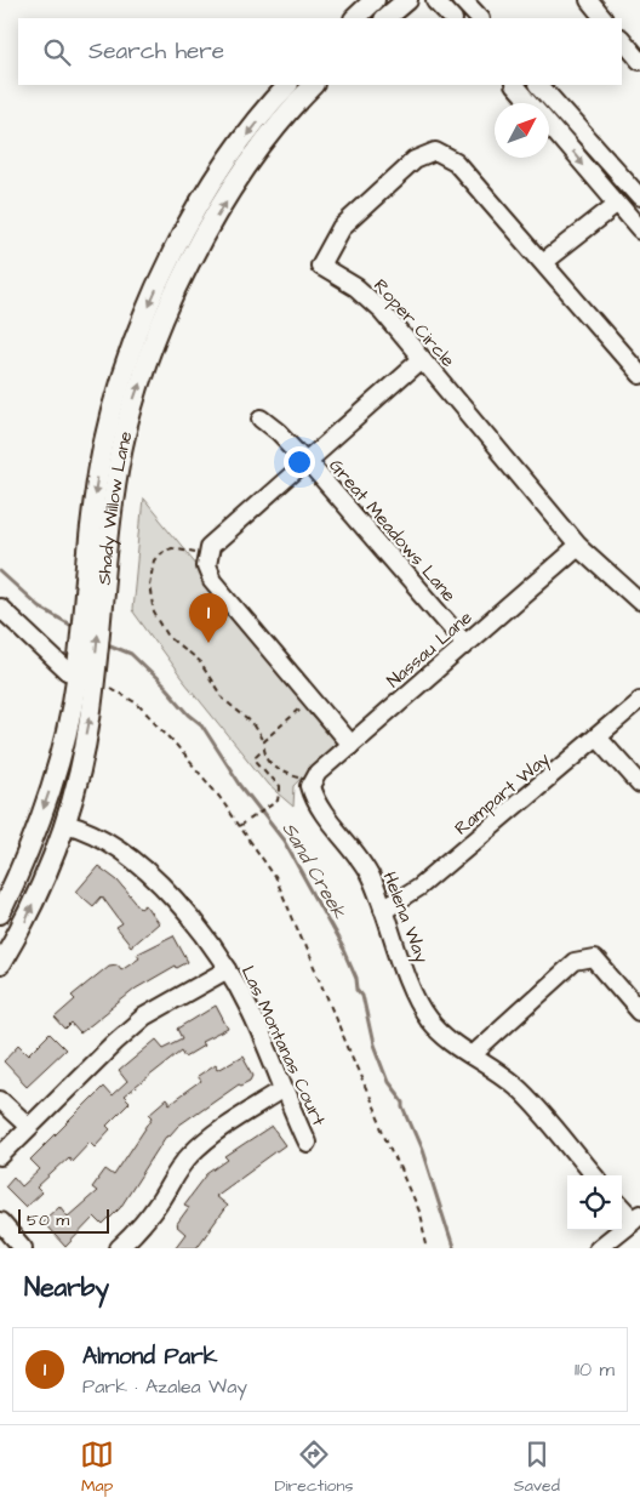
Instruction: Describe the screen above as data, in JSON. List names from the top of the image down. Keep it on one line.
{"streets":{"main road":["Shady Willow Lane"],"street":["Roper Circle","Great Meadows Lane","Nassau Lane","Rampart Way","Helena Way","Las Montanas Court"]},"crossings":[["Roper Circle","Nassau Lane"],["Shady Willow Lane","Las Montanas Court"],["Great Meadows Lane","Nassau Lane"],["Nassau Lane","Helena Way"],["Rampart Way","Helena Way"]],"water":["Sand Creek"],"scale_bar":"50 m","north":"top right","page":{"search":"Search here","pins":"1","scale":"50 m","heading":"Nearby","list":[{"mark":"1","name":"Almond Park","note":"Park · Azalea Way","value":"110 m"}],"nav":["Map","Directions","Saved"]}}
